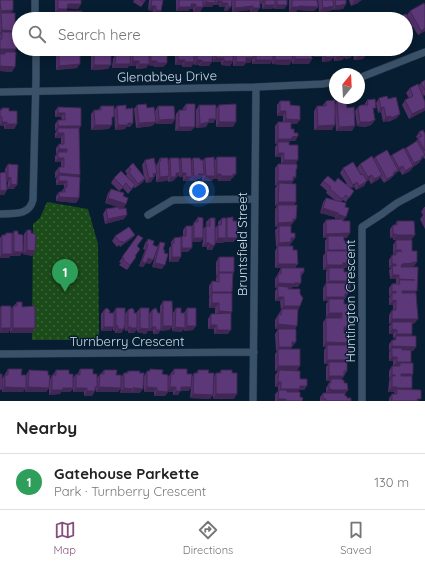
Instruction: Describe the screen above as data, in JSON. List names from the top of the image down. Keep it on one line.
{"streets":{"street":["Glenabbey Drive","Bruntsfield Street","Huntington Crescent","Turnberry Crescent"]},"crossings":[["Glenabbey Drive","Bruntsfield Street"],["Bruntsfield Street","Turnberry Crescent"]],"north":"top","page":{"search":"Search here","pins":"1","heading":"Nearby","list":[{"mark":"1","name":"Gatehouse Parkette","note":"Park · Turnberry Crescent","value":"130 m"}],"nav":["Map","Directions","Saved"]}}
